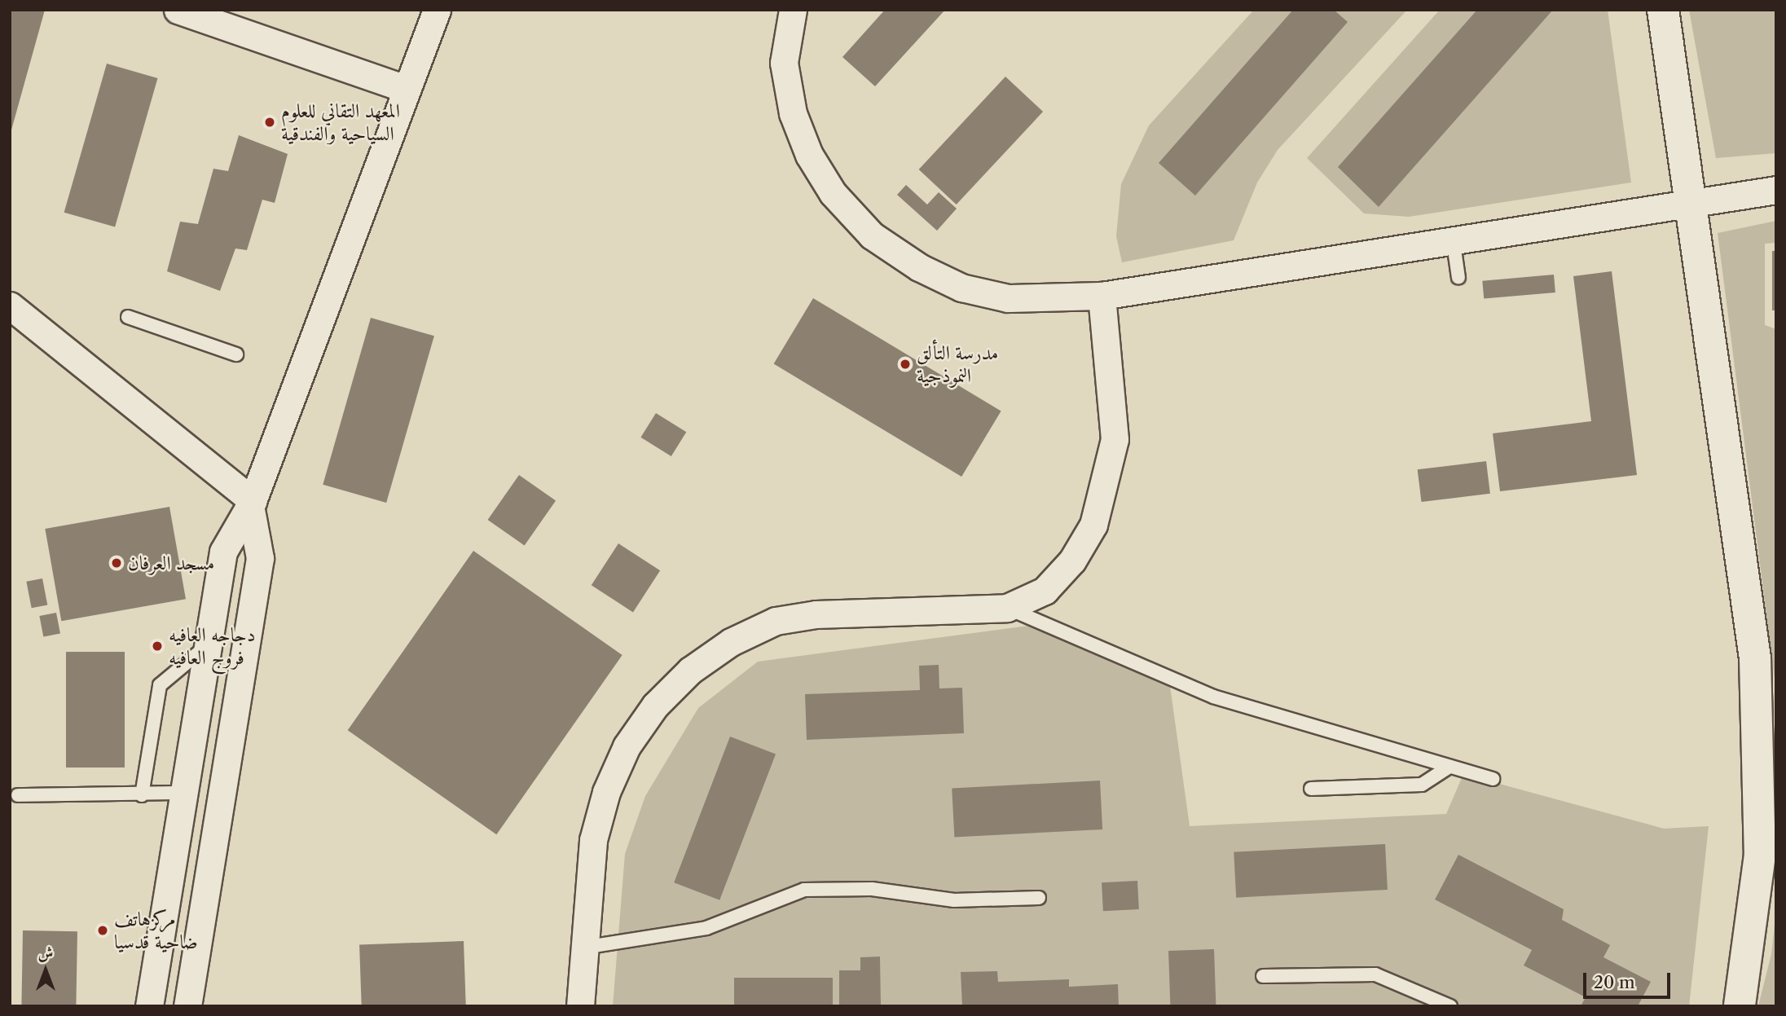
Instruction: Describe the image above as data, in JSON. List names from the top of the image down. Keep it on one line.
{"places":["المعهد التقاني للعلوم السياحية والفندقية","مدرسة التألق النموذجية","مسجد العرفان","دجاجه العافيه فروج العافيه","مركزهاتف ضاحية قدسيا"],"scale_bar":"20 m","north":"top"}
